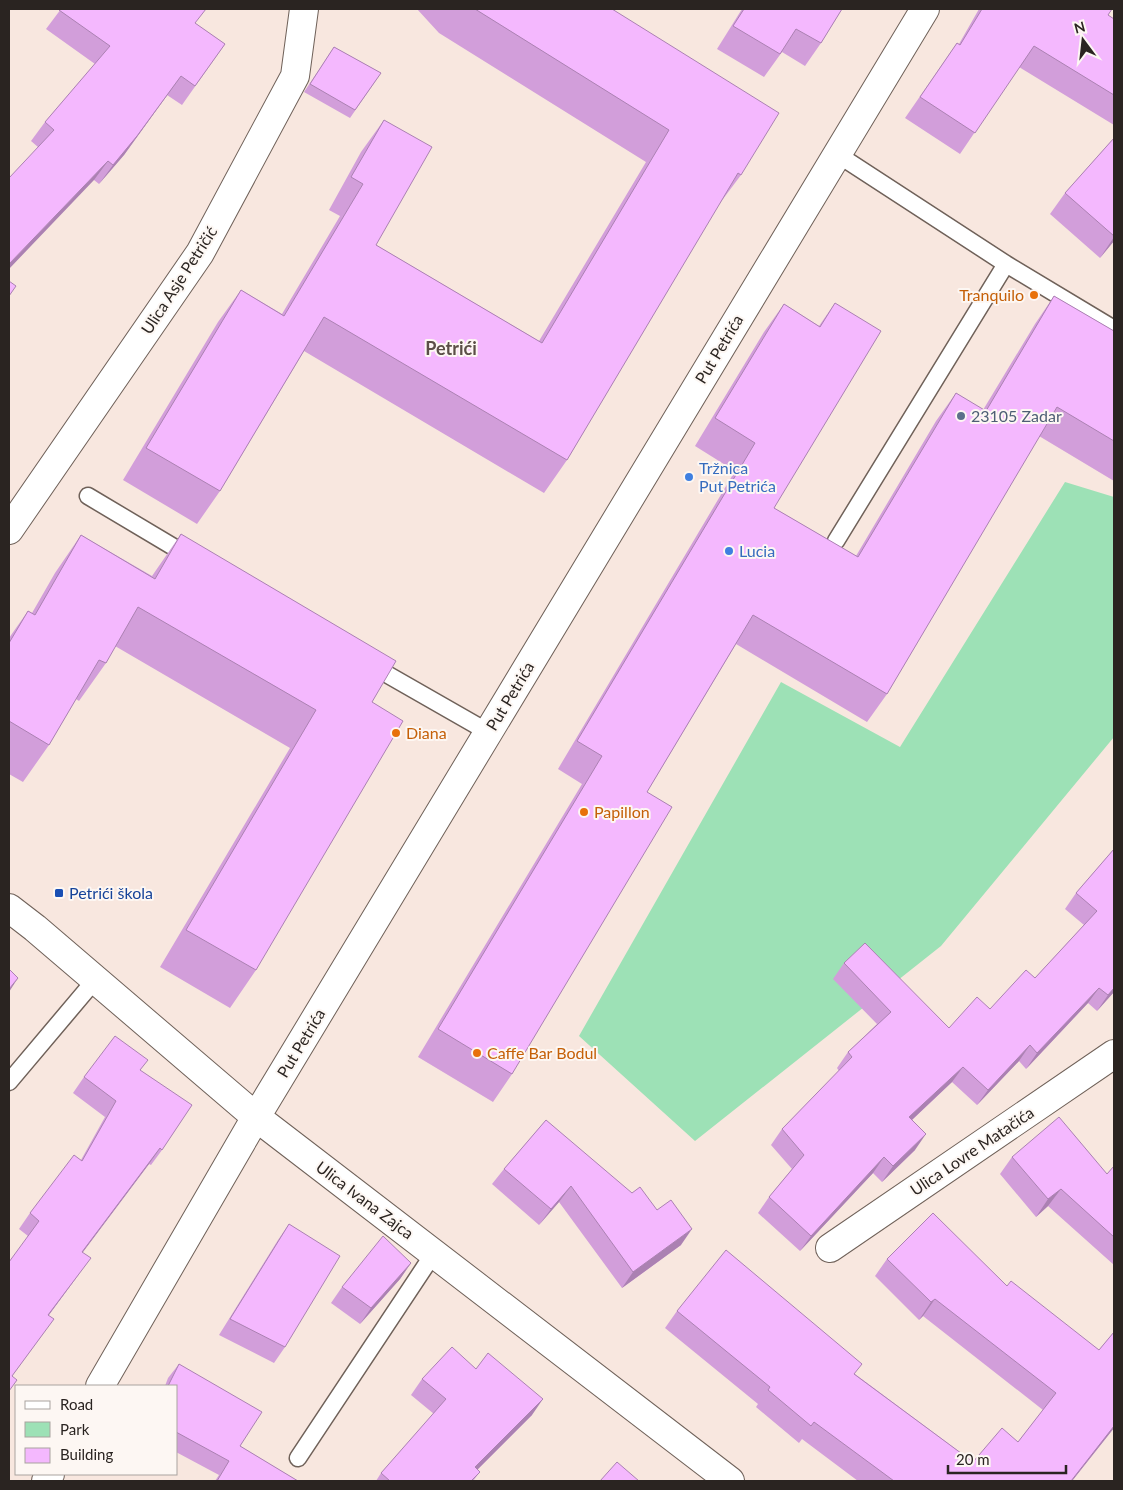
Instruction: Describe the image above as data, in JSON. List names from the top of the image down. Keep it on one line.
{"streets":{"street":["Ulica Asje Petričić","Put Petrića","Ulica Lovre Matačića","Ulica Ivana Zajca"]},"crossings":[["Put Petrića","Ulica Ivana Zajca"]],"districts":["Petrići"],"places":{"other":["Tranquilo","23105 Zadar","Tržnica Put Petrića","Lucia","Diana","Papillon","Caffe Bar Bodul"],"transit":["Petrići škola"]},"legend":["Road","Park","Building"],"scale_bar":"20 m","north":"top"}
